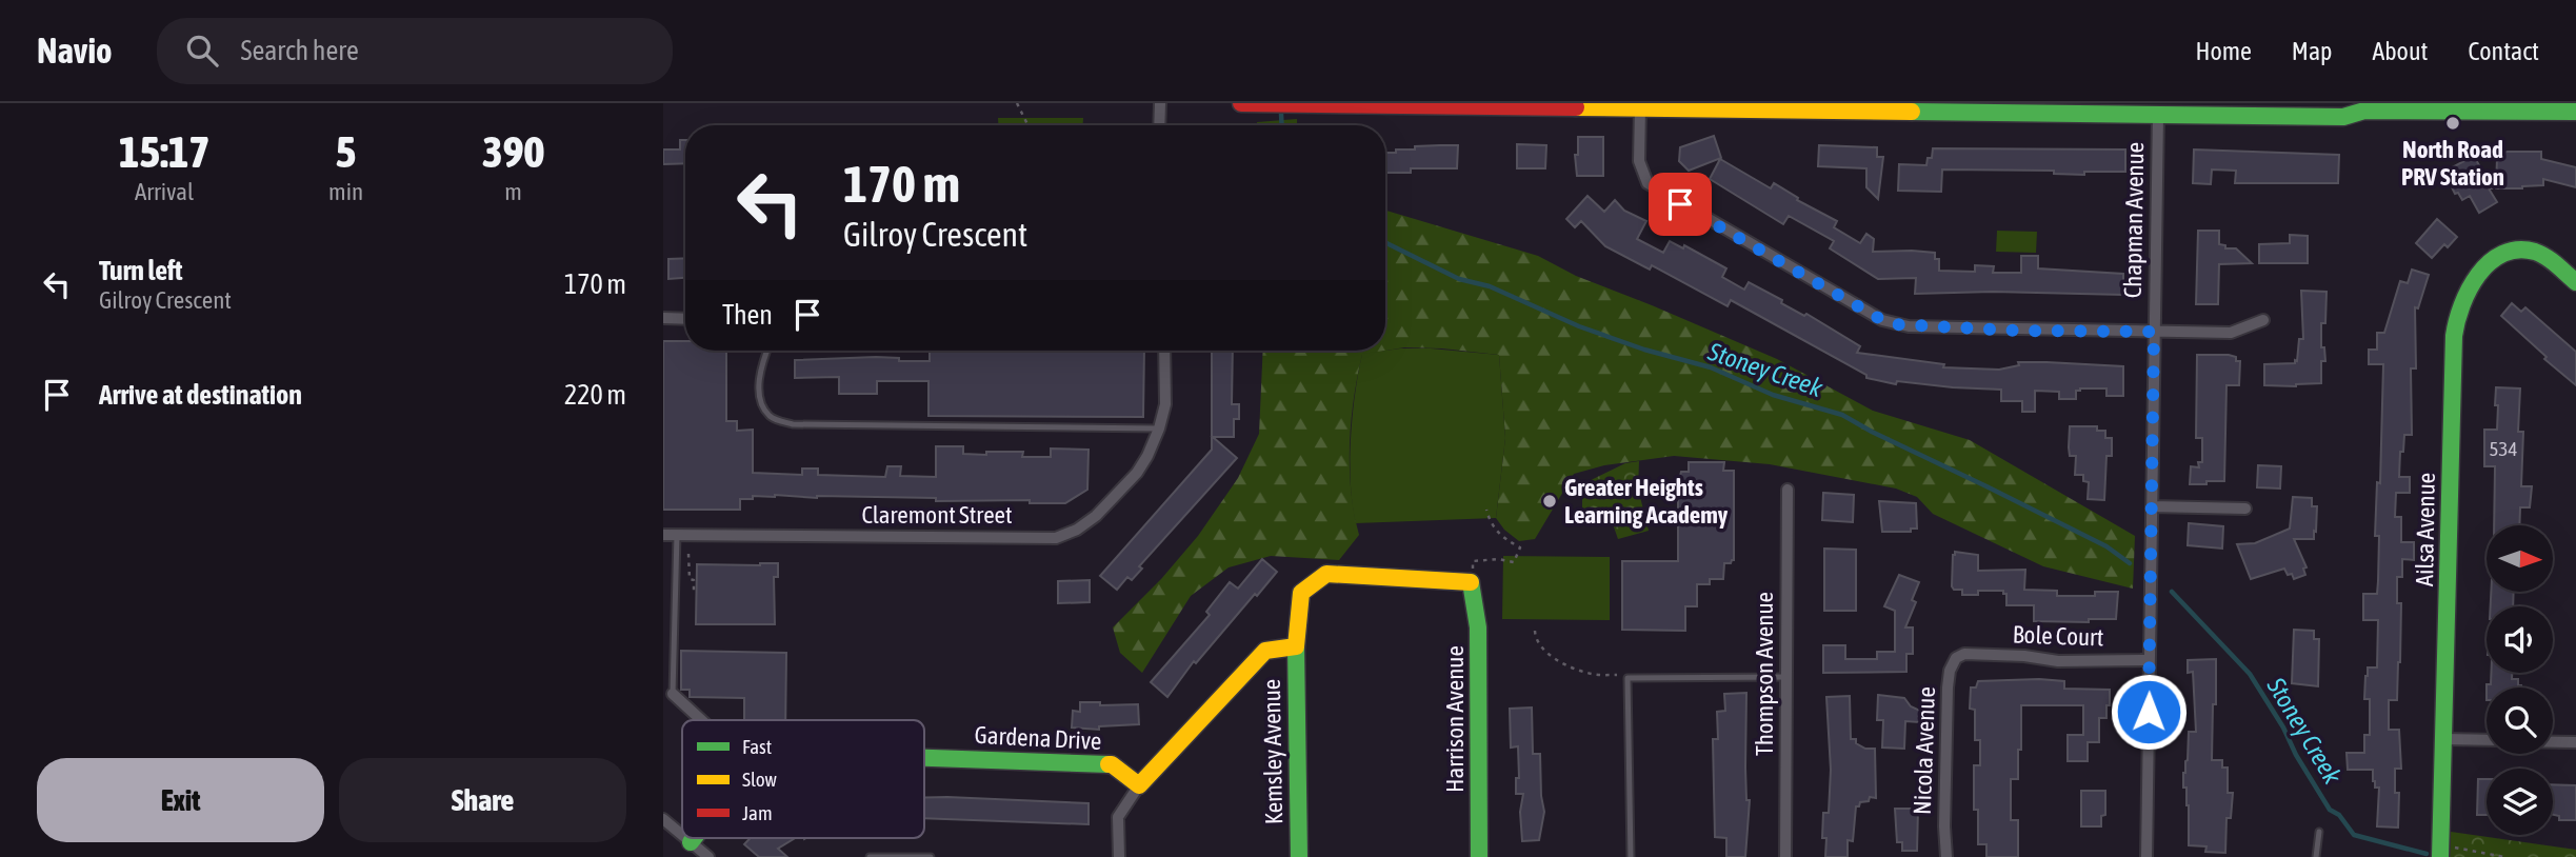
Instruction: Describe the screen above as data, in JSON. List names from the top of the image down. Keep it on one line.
{"streets":{"street":["Chapman Avenue","Claremont Street","Ailsa Avenue","Bole Court","Thompson Avenue","Harrison Avenue","Gardena Drive","Nicola Avenue","Kemsley Avenue"]},"crossings":[["Chapman Avenue","Bole Court"],["Bole Court","Nicola Avenue"]],"water":["Stoney Creek"],"places":["North Road PRV Station","Greater Heights Learning Academy"],"house_numbers":["534"],"legend":["Fast","Slow","Jam"],"north":"right","page":{"header":"Navio","search":"Search here","nav":["Home","Map","About","Contact"],"eta":["15:17","Arrival","5","min","390","m"],"turn":["170 m","Gilroy Crescent"],"list":[{"name":"Turn left","note":"Gilroy Crescent","value":"170 m"},{"name":"Arrive at destination","value":"220 m"}],"then":"Then","buttons":["Exit","Share"]}}
